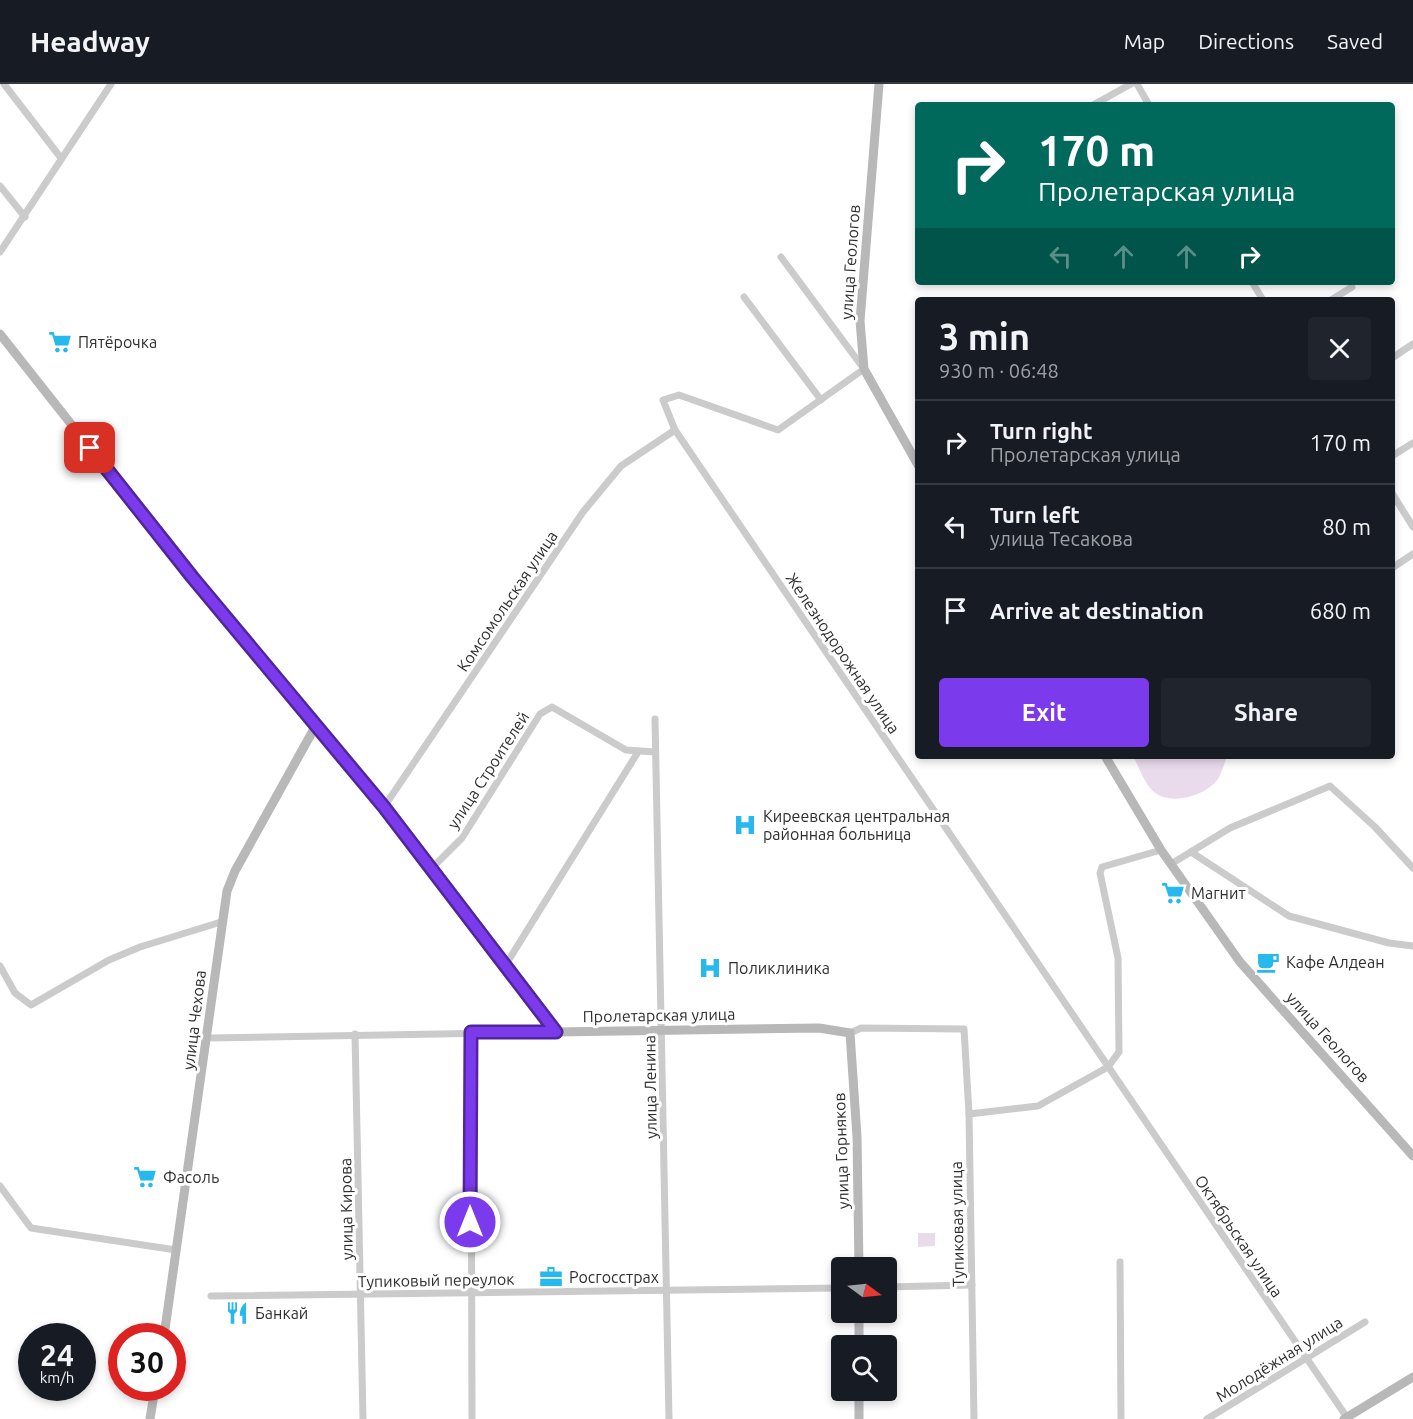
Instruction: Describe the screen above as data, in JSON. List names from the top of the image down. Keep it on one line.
{"streets":{"main road":["улица Геологов","Пролетарская улица","улица Чехова","улица Горняков"],"street":["Комсомольская улица","Железнодорожная улица","улица Строителей","улица Ленина","улица Кирова","Тупиковая улица","Октябрьская улица","Тупиковый переулок","Молодёжная улица"]},"crossings":[["Комсомольская улица","Железнодорожная улица"],["Железнодорожная улица","Октябрьская улица"],["улица Строителей","улица Ленина"],["Пролетарская улица","улица Чехова"],["Пролетарская улица","улица Ленина"],["Пролетарская улица","улица Горняков"],["Пролетарская улица","улица Кирова"],["Пролетарская улица","Тупиковая улица"],["улица Ленина","Тупиковый переулок"],["улица Кирова","Тупиковый переулок"],["Октябрьская улица","Молодёжная улица"]],"places":{"supermarket":["Пятёрочка","Магнит","Фасоль"],"hospital":["Киреевская центральная районная больница","Поликлиника"],"cafe":["Кафе Алдеан"],"office":["Росгосстрах"],"restaurant":["Банкай"]},"north":"right","page":{"header":"Headway","nav":["Map","Directions","Saved"],"turn":["170 m","Пролетарская улица"],"heading":["3 min","930 m · 06:48"],"list":[{"name":"Turn right","note":"Пролетарская улица","value":"170 m"},{"name":"Turn left","note":"улица Тесакова","value":"80 m"},{"name":"Arrive at destination","value":"680 m"}],"buttons":["Exit","Share"],"speed":"24 km/h","limit":"30"}}
